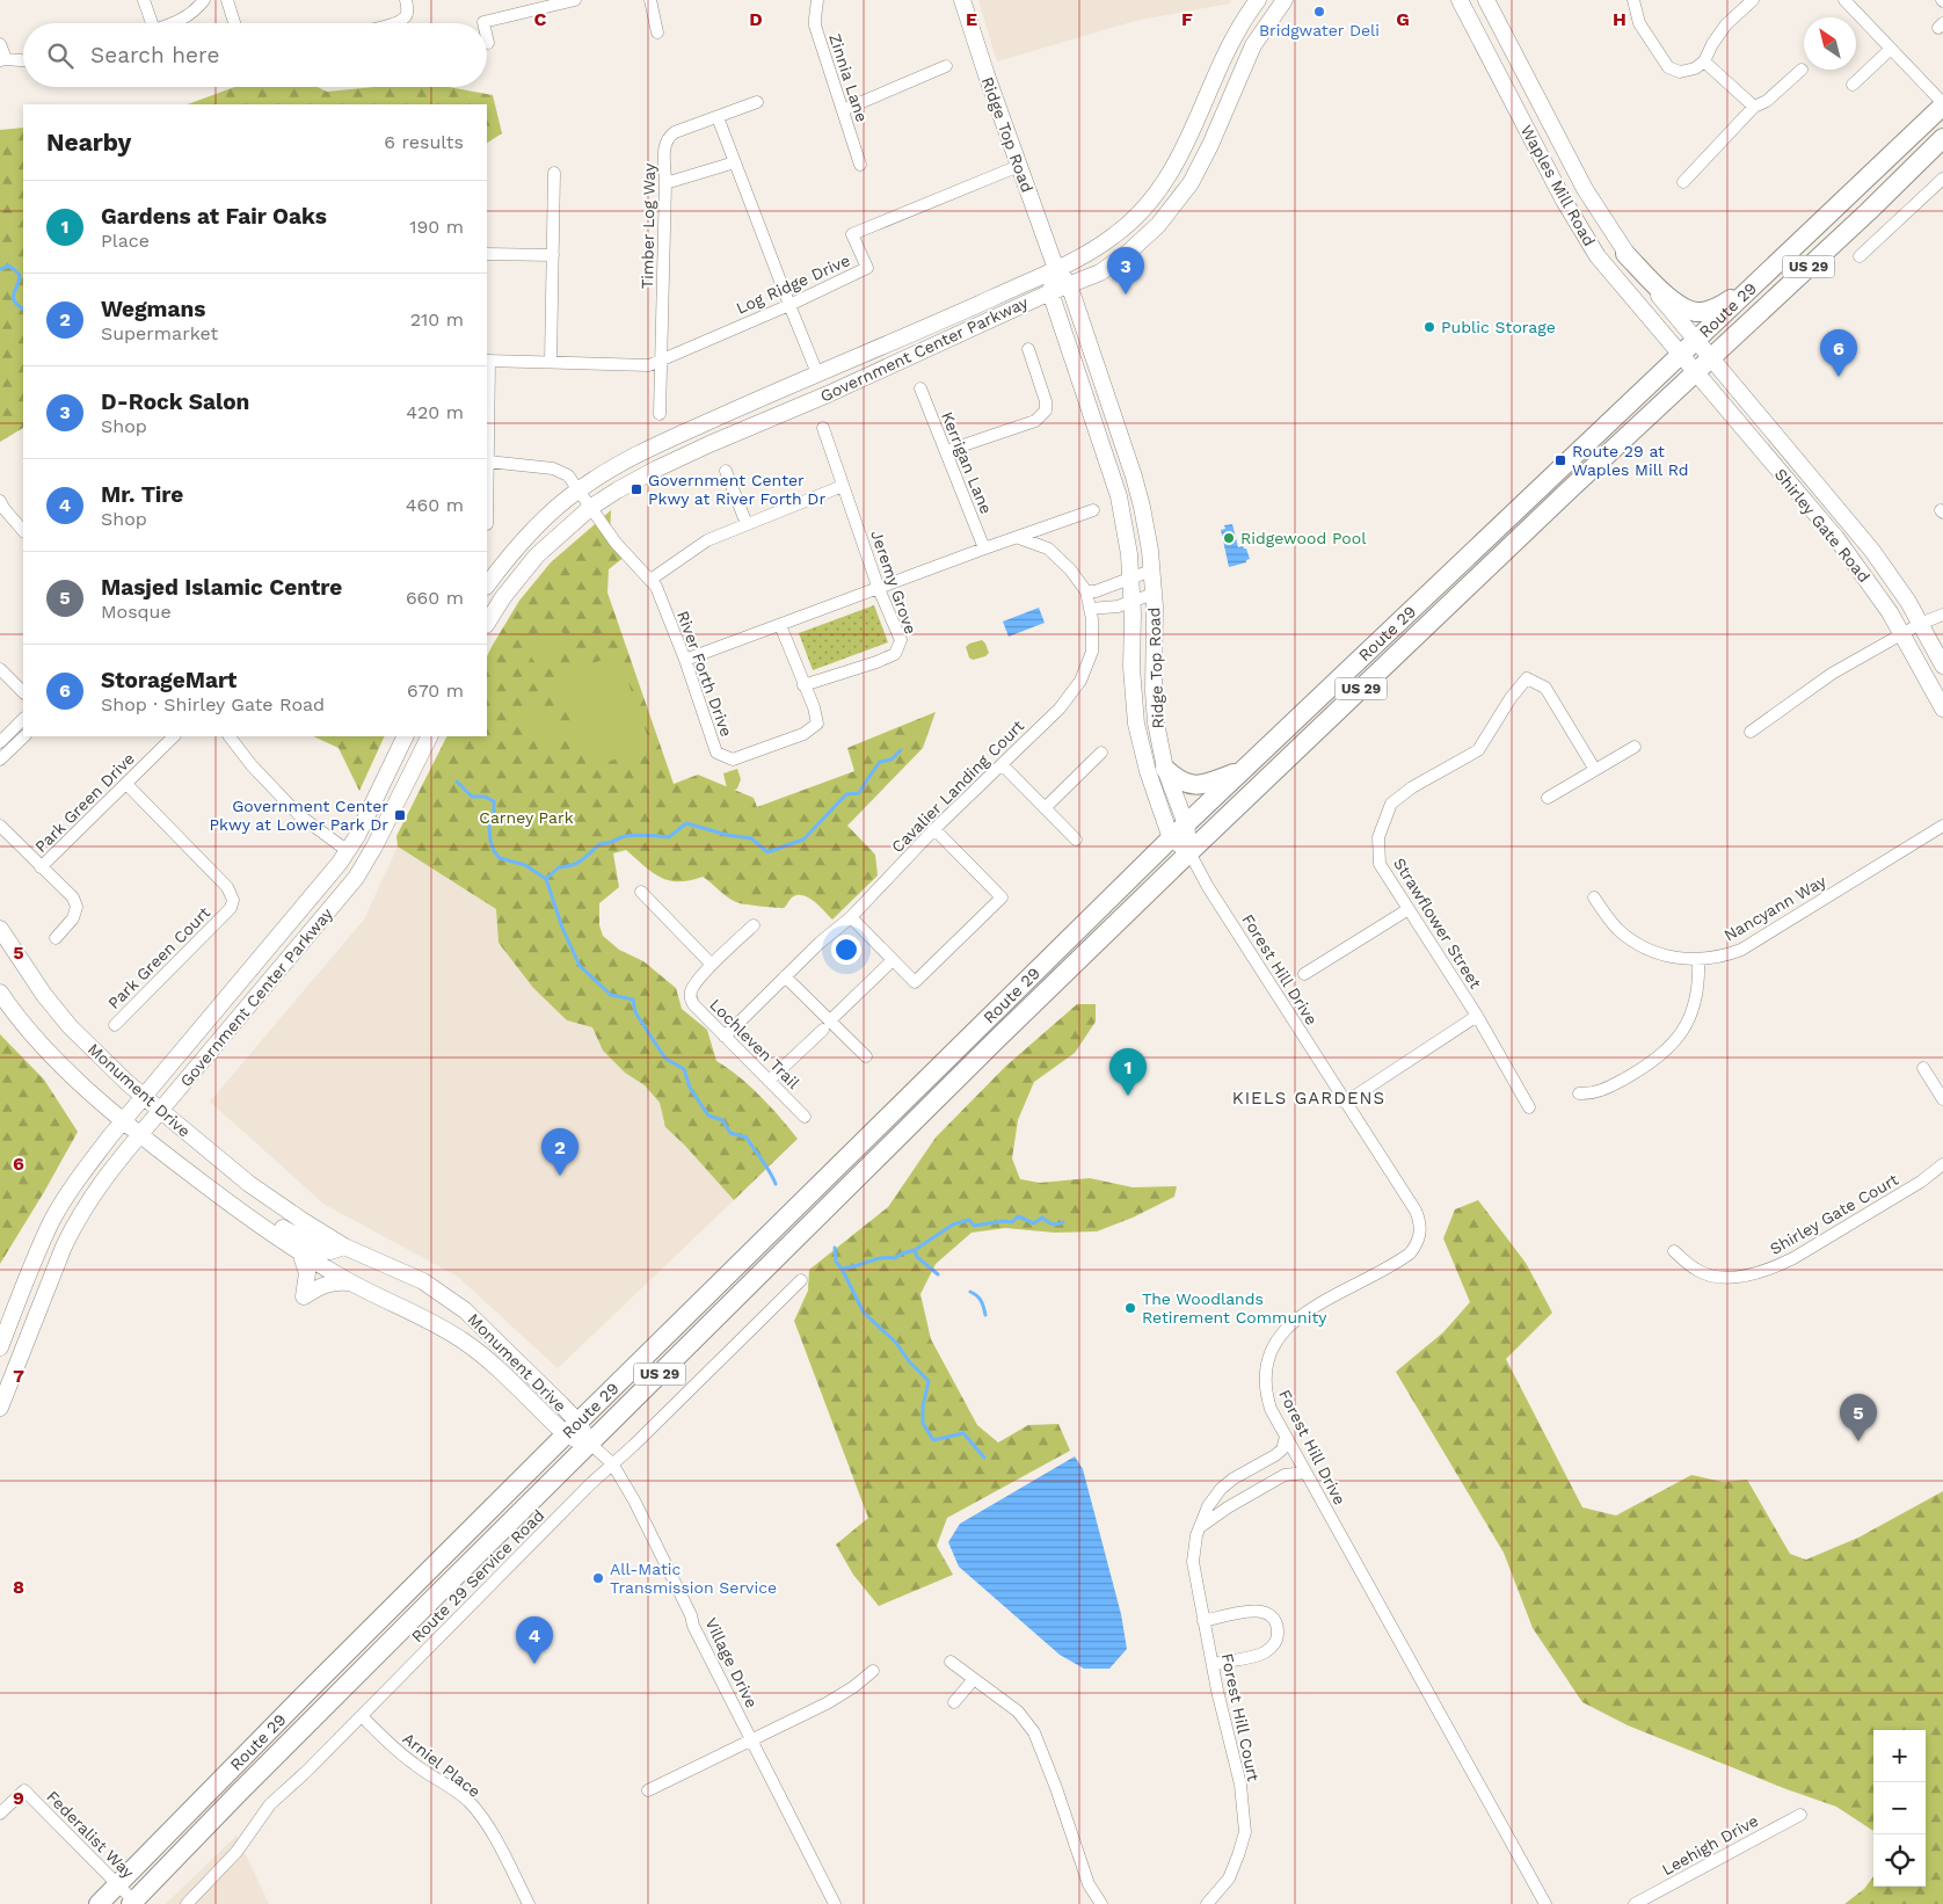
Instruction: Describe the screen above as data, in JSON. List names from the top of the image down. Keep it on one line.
{"streets":{"main road":["US 29","Route 29"],"street":["Zinnia Lane","Ridge Top Road","Waples Mill Road","Timber Log Way","Log Ridge Drive","Government Center Parkway","Kerrigan Lane","Shirley Gate Road","Jeremy Grove","River Forth Drive","Cavalier Landing Court","Park Green Drive","Nancyann Way","Strawflower Street","Park Green Court","Forest Hill Drive","Lochleven Trail","Monument Drive","Shirley Gate Court","Route 29 Service Road","Village Drive","Forest Hill Court","Arniel Place","Federalist Way","Leehigh Drive"]},"crossings":[["Ridge Top Road","Log Ridge Drive"],["Ridge Top Road","Route 29"],["Ridge Top Road","Government Center Parkway"],["Ridge Top Road","Forest Hill Drive"],["Waples Mill Road","Route 29"],["Waples Mill Road","Shirley Gate Road"],["Timber Log Way","Log Ridge Drive"],["Route 29","Shirley Gate Road"],["Route 29","Forest Hill Drive"],["Route 29","Monument Drive"],["Route 29","Village Drive"],["Route 29","Federalist Way"],["Government Center Parkway","River Forth Drive"],["Government Center Parkway","Monument Drive"],["Jeremy Grove","River Forth Drive"],["Cavalier Landing Court","Lochleven Trail"],["Park Green Drive","Park Green Court"],["Forest Hill Drive","Forest Hill Court"],["Monument Drive","Village Drive"],["Route 29 Service Road","Village Drive"],["Route 29 Service Road","Arniel Place"]],"districts":["KIELS GARDENS"],"parks":["Carney Park"],"places":{"other":["Bridgwater Deli","Public Storage","Ridgewood Pool","The Woodlands Retirement Community","All-Matic Transmission Service"],"transit":["Route 29 at Waples Mill Rd","Government Center Pkwy at River Forth Dr","Government Center Pkwy at Lower Park Dr"]},"north":"top left","page":{"search":"Search here","heading":["Nearby","6 results"],"list":[{"mark":"1","name":"Gardens at Fair Oaks","note":"Place","value":"190 m"},{"mark":"2","name":"Wegmans","note":"Supermarket","value":"210 m"},{"mark":"3","name":"D-Rock Salon","note":"Shop","value":"420 m"},{"mark":"4","name":"Mr. Tire","note":"Shop","value":"460 m"},{"mark":"5","name":"Masjed Islamic Centre","note":"Mosque","value":"660 m"},{"mark":"6","name":"StorageMart","note":"Shop · Shirley Gate Road","value":"670 m"}],"pins":["3","6","1","2","5","4"],"map_buttons":["+","−"]},"grid":{"columns":["C","D","E","F","G","H"],"rows":["5","6","7","8","9"]}}
